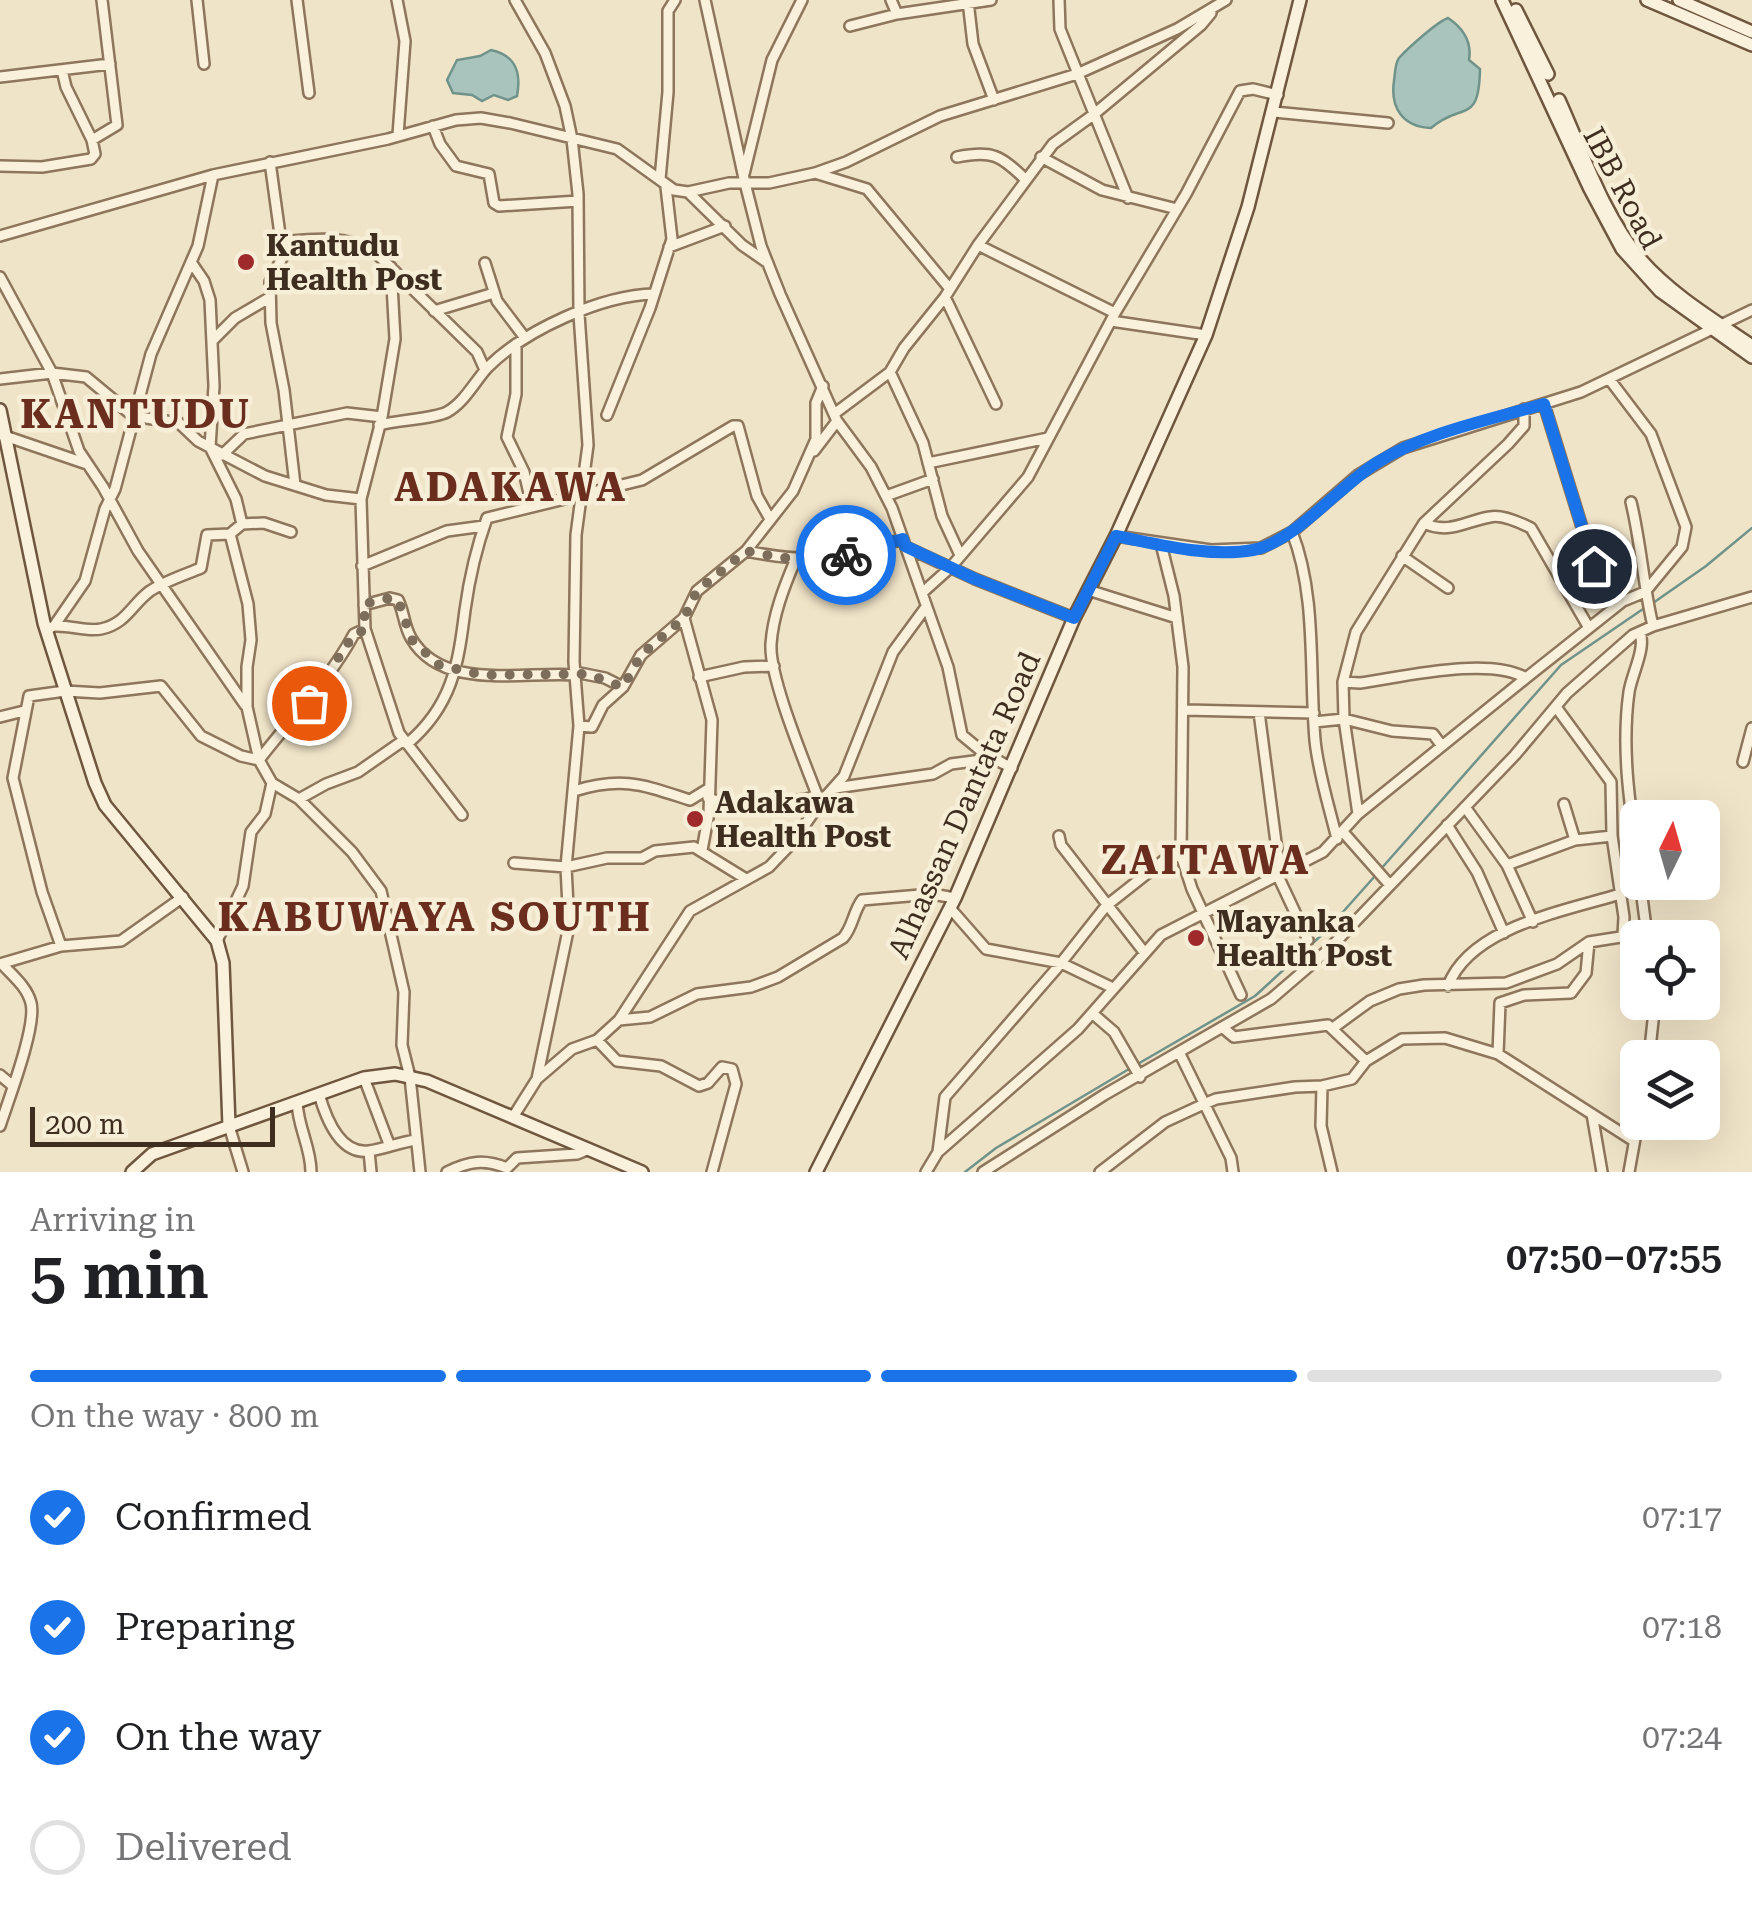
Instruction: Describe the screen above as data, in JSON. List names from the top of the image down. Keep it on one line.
{"streets":{"main road":["IBB Road","Alhassan Dantata Road"]},"districts":["KANTUDU","ADAKAWA","ZAITAWA","KABUWAYA SOUTH"],"places":["Kantudu Health Post","Adakawa Health Post","Mayanka Health Post"],"scale_bar":"200 m","north":"top","page":{"scale":"200 m","heading":["5 min","Arriving in","07:50–07:55"],"bar":"On the way · 800 m","list":[["Confirmed","07:17"],["Preparing","07:18"],["On the way","07:24"],"Delivered"]}}
